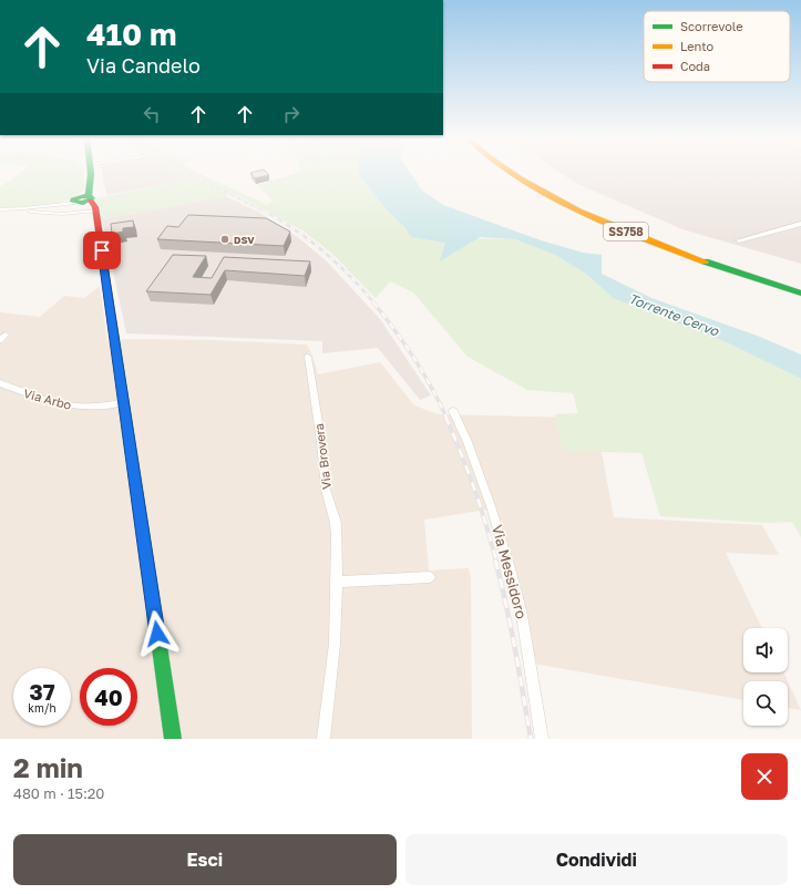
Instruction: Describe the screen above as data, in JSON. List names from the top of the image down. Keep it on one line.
{"streets":{"main road":["SS758"],"street":["Via Arbo","Via Brovera","Via Messidoro"]},"water":["Torrente Cervo"],"places":["DSV"],"legend":["Scorrevole","Lento","Coda"],"page":{"turn":["410 m","Via Candelo"],"speed":"37 km/h","limit":"40","heading":["2 min","480 m · 15:20"],"buttons":["Esci","Condividi"]}}
